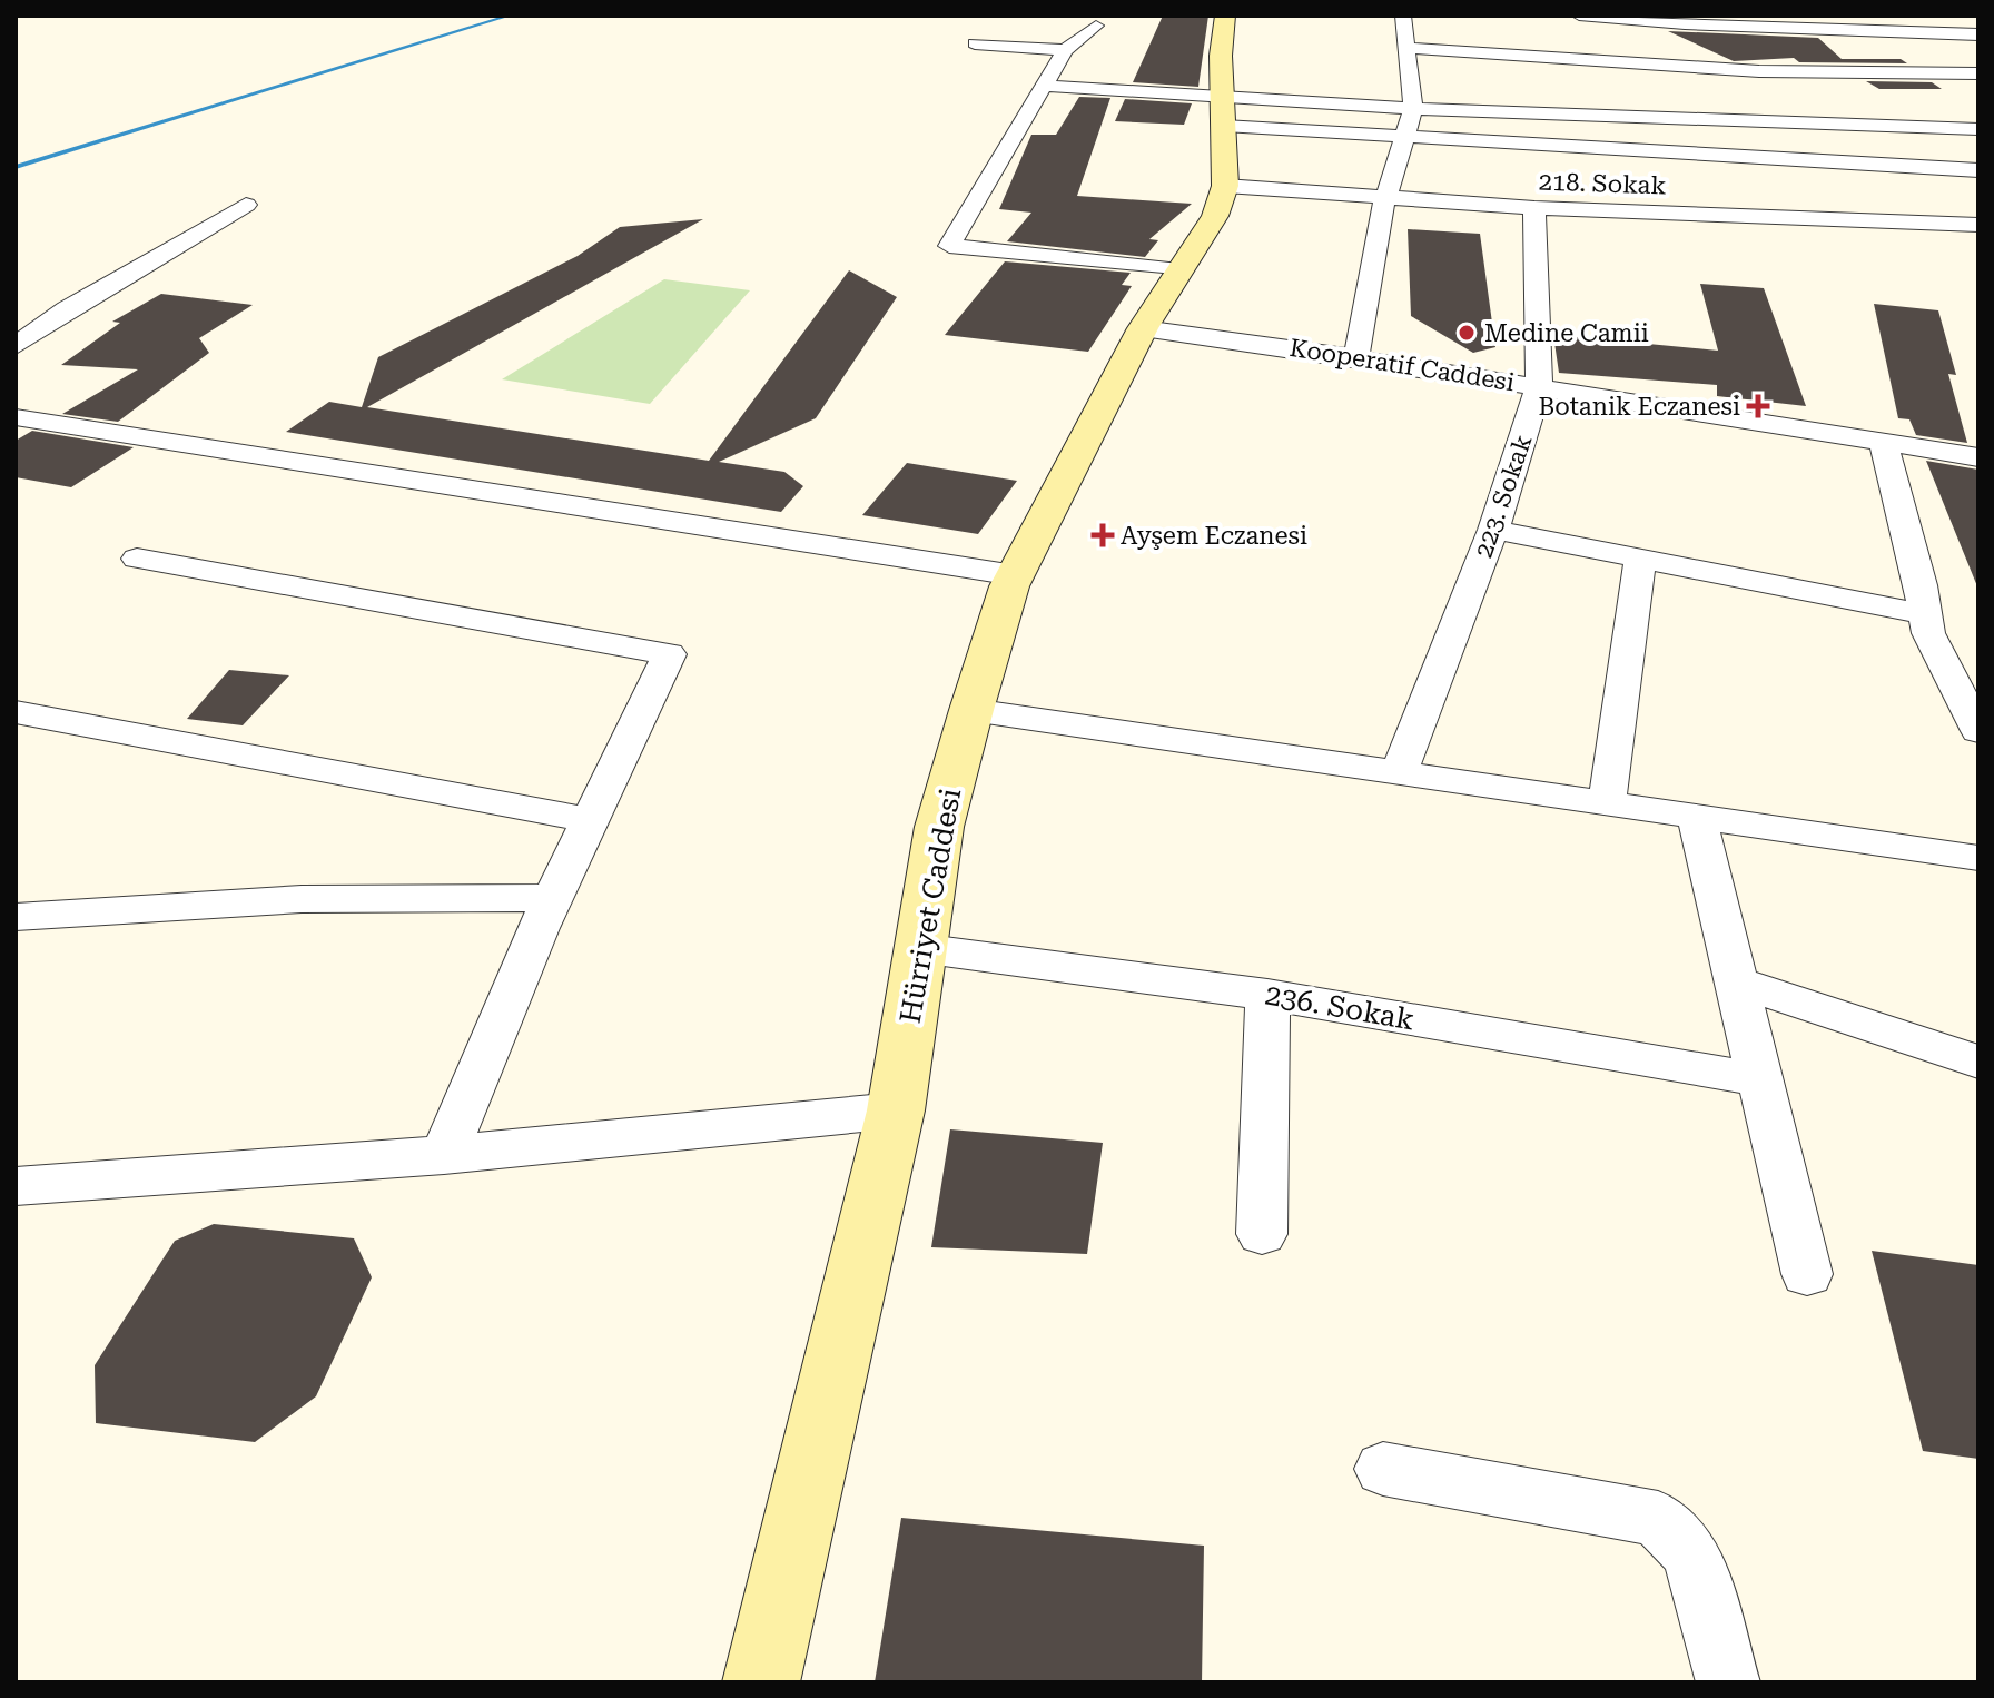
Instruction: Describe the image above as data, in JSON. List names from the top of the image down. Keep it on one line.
{"streets":{"street":["218. Sokak","Kooperatif Caddesi","223. Sokak","Hürriyet Caddesi","236. Sokak"]},"crossings":[["218. Sokak","223. Sokak"],["218. Sokak","Hürriyet Caddesi"],["Kooperatif Caddesi","223. Sokak"],["Kooperatif Caddesi","Hürriyet Caddesi"],["Hürriyet Caddesi","236. Sokak"]],"places":{"other":["Medine Camii"],"health":["Botanik Eczanesi","Ayşem Eczanesi"]}}
